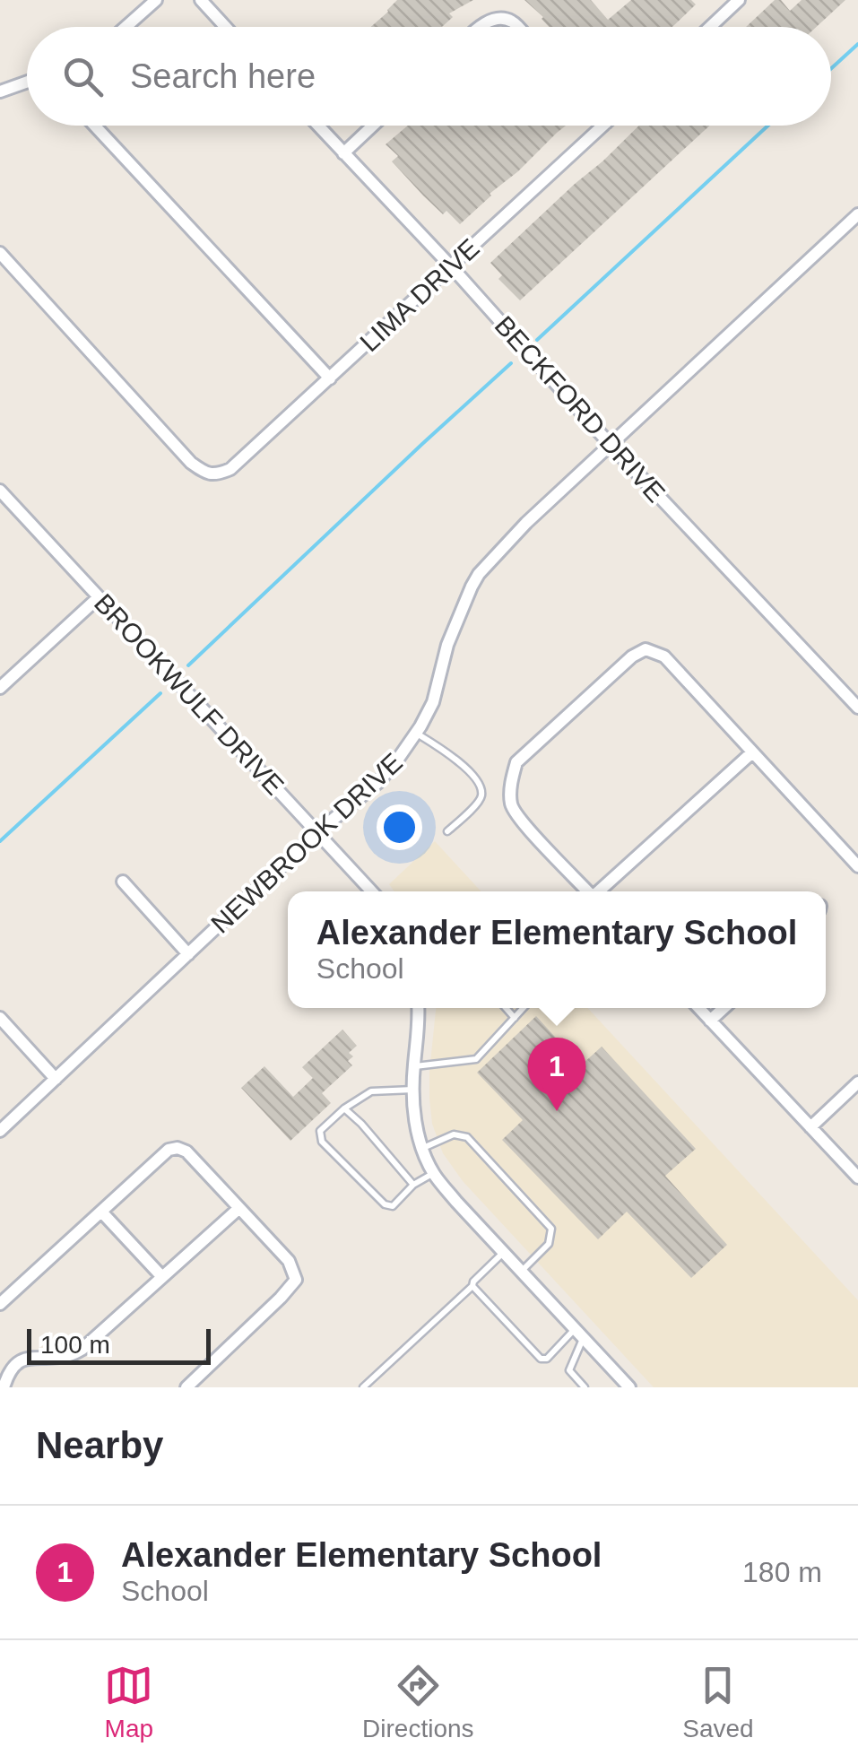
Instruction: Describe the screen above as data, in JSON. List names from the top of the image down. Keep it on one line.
{"streets":{"street":["LIMA DRIVE","BECKFORD DRIVE","BROOKWULF DRIVE","NEWBROOK DRIVE"]},"crossings":[["LIMA DRIVE","BECKFORD DRIVE"],["BECKFORD DRIVE","NEWBROOK DRIVE"],["BROOKWULF DRIVE","NEWBROOK DRIVE"]],"scale_bar":"100 m","page":{"search":"Search here","popup":["Alexander Elementary School","School"],"pins":"1","scale":"100 m","heading":"Nearby","list":[{"mark":"1","name":"Alexander Elementary School","note":"School","value":"180 m"}],"nav":["Map","Directions","Saved"]}}
